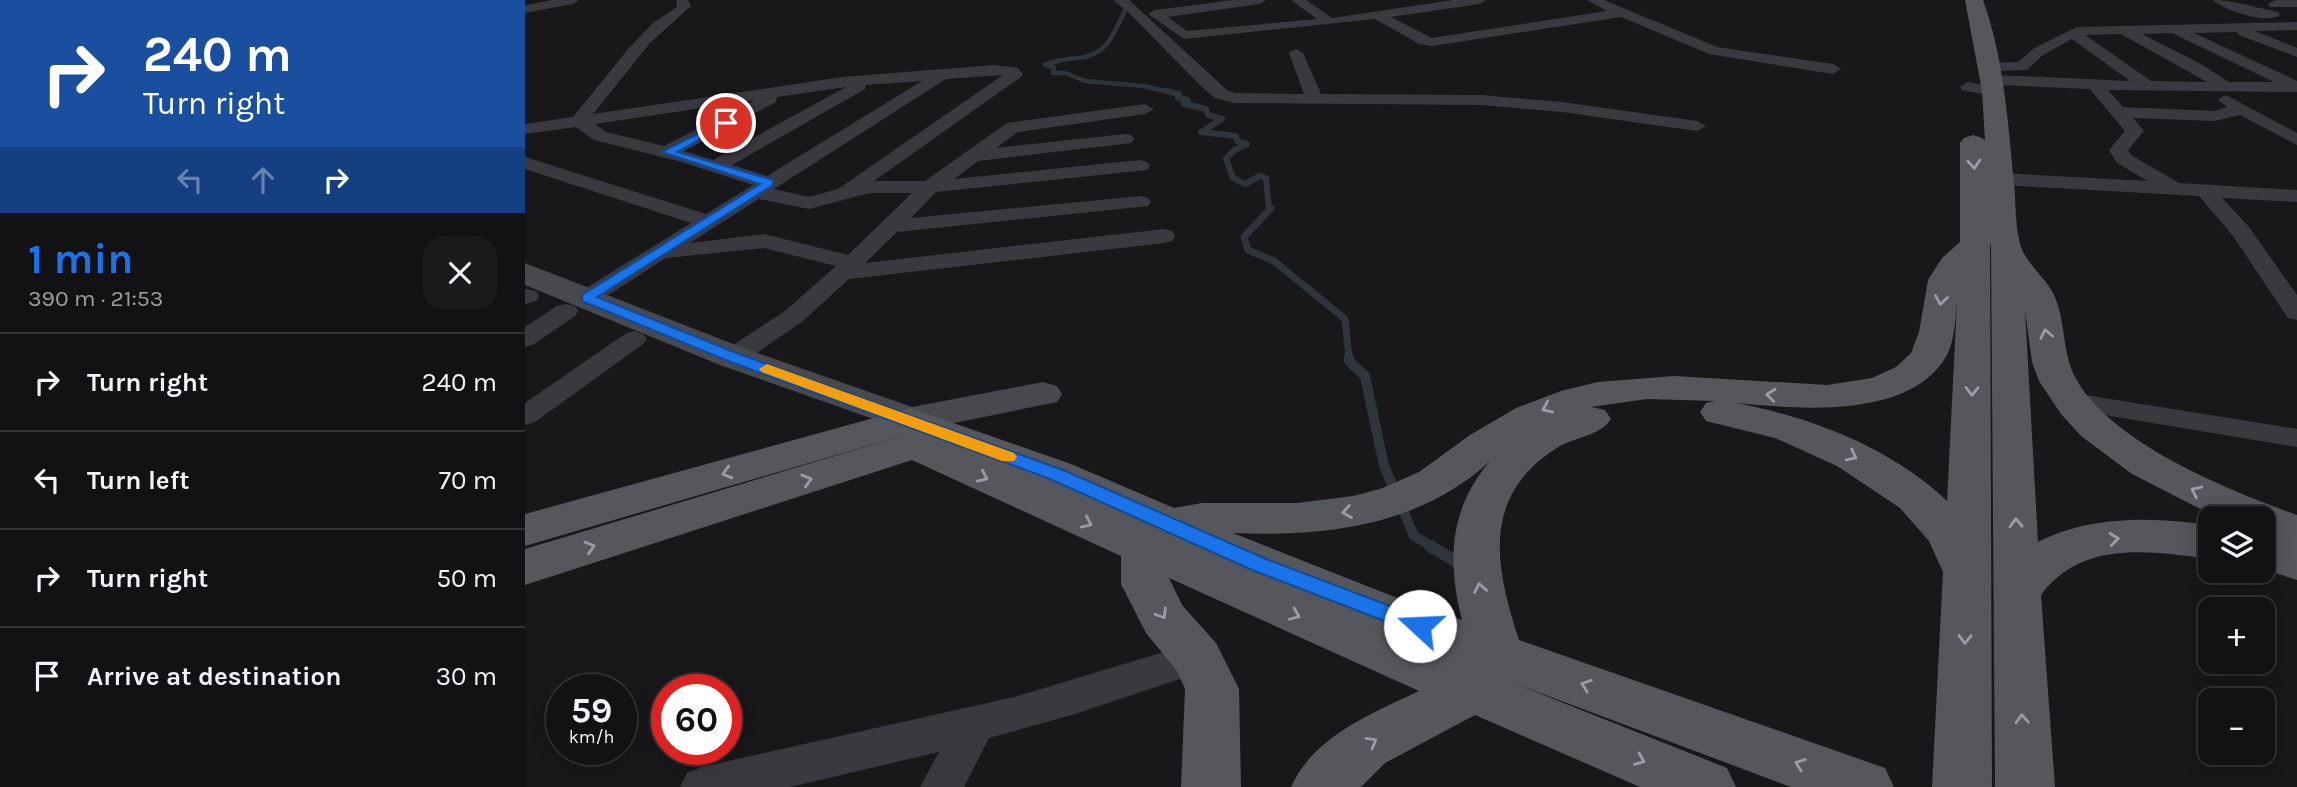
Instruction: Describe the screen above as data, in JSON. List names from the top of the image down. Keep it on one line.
{"page":{"turn":["240 m","Turn right"],"heading":["1 min","390 m · 21:53"],"list":[{"name":"Turn right","value":"240 m"},{"name":"Turn left","value":"70 m"},{"name":"Turn right","value":"50 m"},{"name":"Arrive at destination","value":"30 m"}],"map_buttons":["+","−"],"speed":"59 km/h","limit":"60"}}
